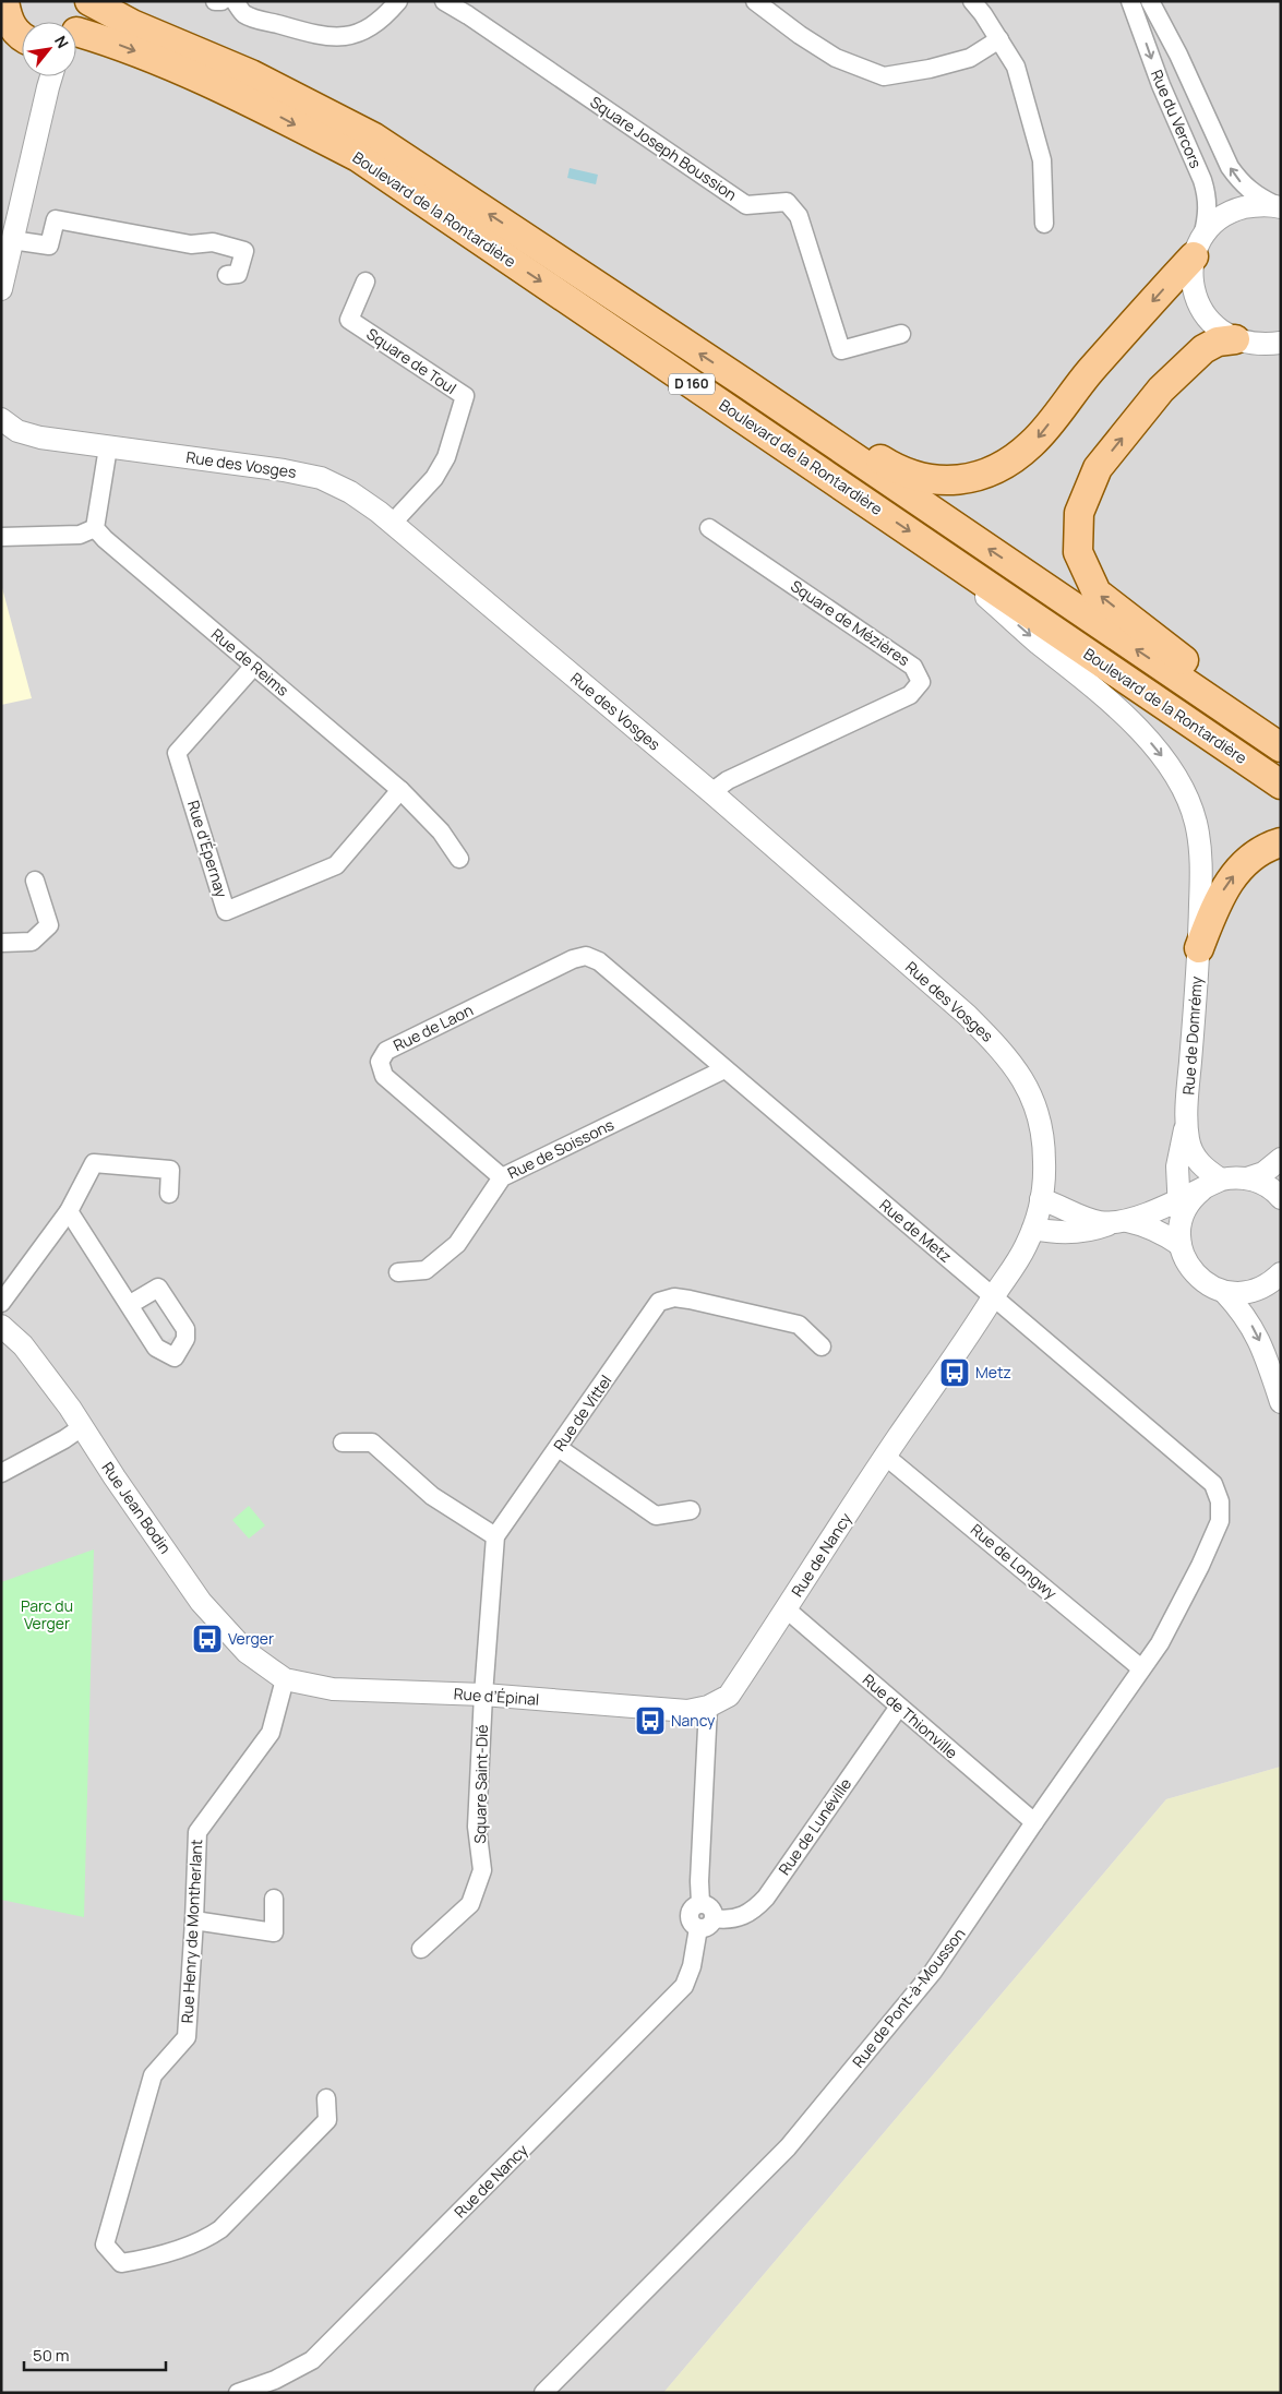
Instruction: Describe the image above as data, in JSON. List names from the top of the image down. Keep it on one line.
{"streets":{"main road":["Boulevard de la Rontardière","D 160"],"street":["Rue du Vercors","Square Joseph Boussion","Square de Toul","Rue des Vosges","Square de Mézières","Rue de Reims","Rue d’Épernay","Rue de Laon","Rue de Domrémy","Rue de Soissons","Rue de Metz","Rue de Vittel","Rue Jean Bodin","Rue de Nancy","Rue de Longwy","Rue d’Épinal","Rue de Thionville","Square Saint-Dié","Rue de Lunéville","Rue Henry de Montherlant","Rue de Pont-à-Mousson"]},"crossings":[["Boulevard de la Rontardière","Rue de Domrémy"],["Square de Toul","Rue des Vosges"],["Rue des Vosges","Square de Mézières"],["Rue des Vosges","Rue de Nancy"],["Rue de Reims","Rue d’Épernay"],["Rue de Laon","Rue de Soissons"],["Rue de Laon","Rue de Metz"],["Rue de Soissons","Rue de Metz"],["Rue de Metz","Rue de Nancy"],["Rue de Metz","Rue de Pont-à-Mousson"],["Rue Jean Bodin","Rue d’Épinal"],["Rue Jean Bodin","Rue Henry de Montherlant"],["Rue de Nancy","Rue de Longwy"],["Rue de Nancy","Rue d’Épinal"],["Rue de Nancy","Rue de Thionville"],["Rue de Nancy","Rue de Lunéville"],["Rue de Longwy","Rue de Pont-à-Mousson"],["Rue d’Épinal","Square Saint-Dié"],["Rue d’Épinal","Rue Henry de Montherlant"],["Rue de Thionville","Rue de Lunéville"],["Rue de Thionville","Rue de Pont-à-Mousson"]],"one_way":["Rue de Domrémy"],"parks":["Parc du Verger"],"places":{"bus stop":["Metz","Verger","Nancy"]},"scale_bar":"50 m","north":"top right"}
